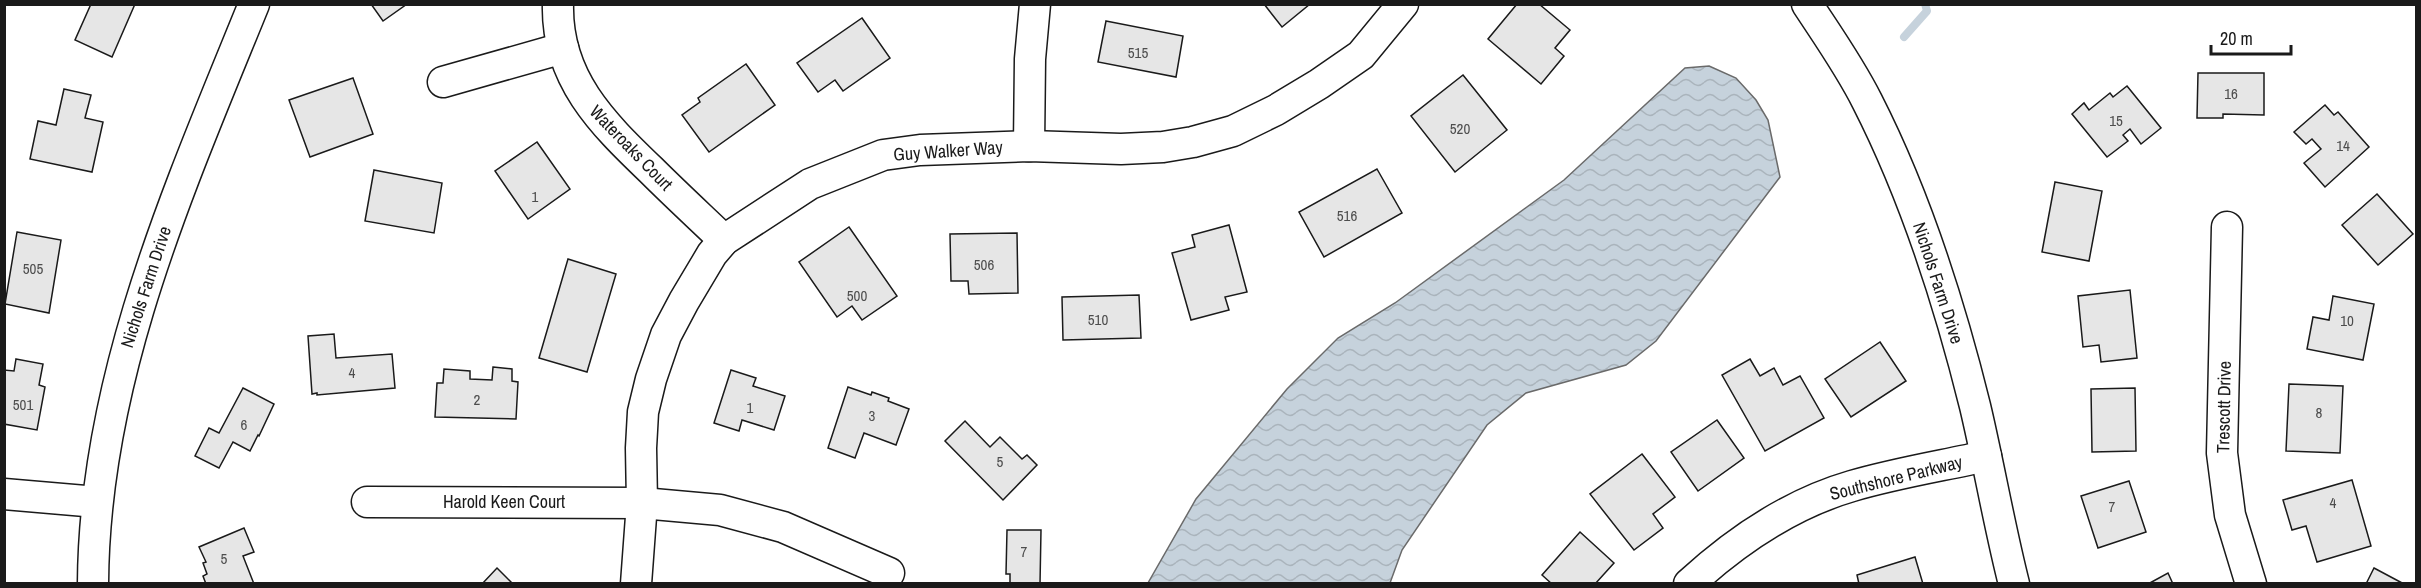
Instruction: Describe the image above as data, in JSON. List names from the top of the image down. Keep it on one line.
{"streets":{"street":["Wateroaks Court","Guy Walker Way","Nichols Farm Drive","Trescott Drive","Southshore Parkway","Harold Keen Court"]},"crossings":[["Wateroaks Court","Guy Walker Way"],["Guy Walker Way","Harold Keen Court"],["Nichols Farm Drive","Southshore Parkway"]],"house_numbers":["515","16","15","520","14","1","516","506","505","500","510","10","4","2","501","1","8","3","6","5","4","7","7","5"],"scale_bar":"20 m"}
